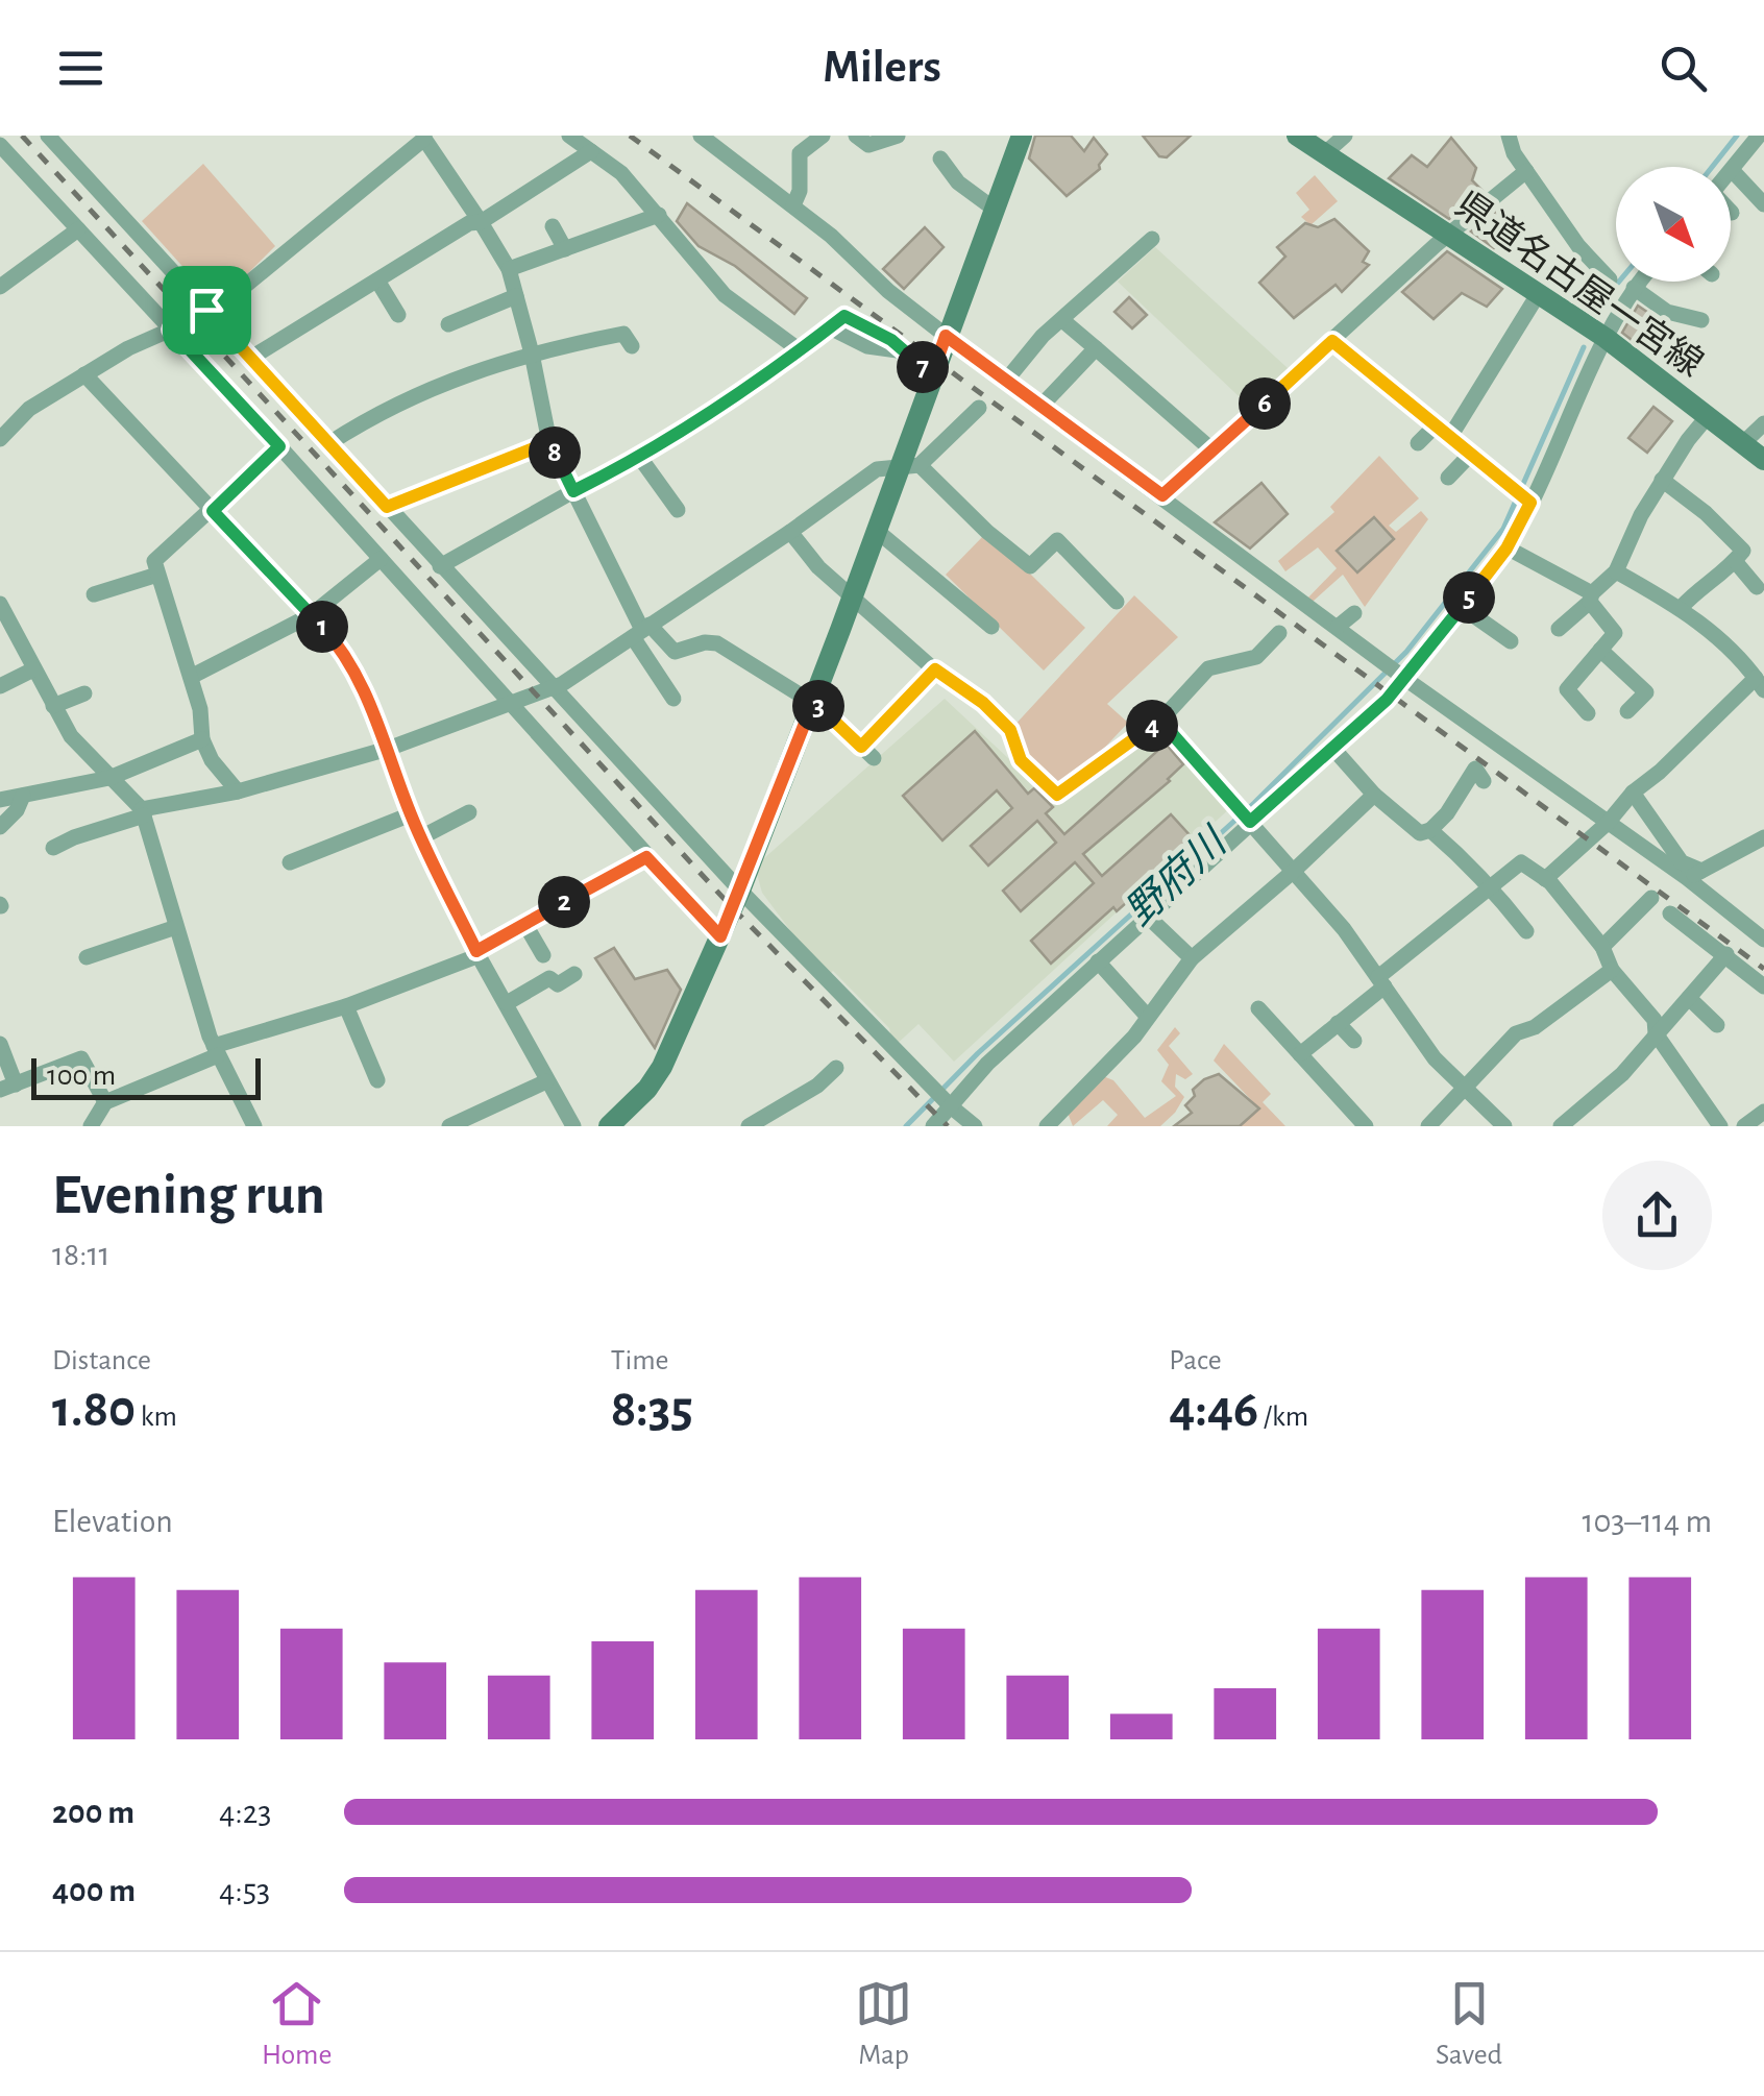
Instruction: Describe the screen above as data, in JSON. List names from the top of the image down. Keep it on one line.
{"streets":{"main road":["県道名古屋一宮線"]},"water":["野府川"],"scale_bar":"100 m","north":"bottom right","page":{"header":"Milers","pins":["7","6","8","5","1","3","4","2"],"scale":"100 m","heading":["Evening run","18:11"],"stats":[["Distance","1.80 km"],["Time","8:35"],["Pace","4:46 /km"]],"chart":["Elevation","103–114 m"],"list":[{"name":"200 m","note":"4:23"},{"name":"400 m","note":"4:53"}],"tabs":["Home","Map","Saved"]}}
